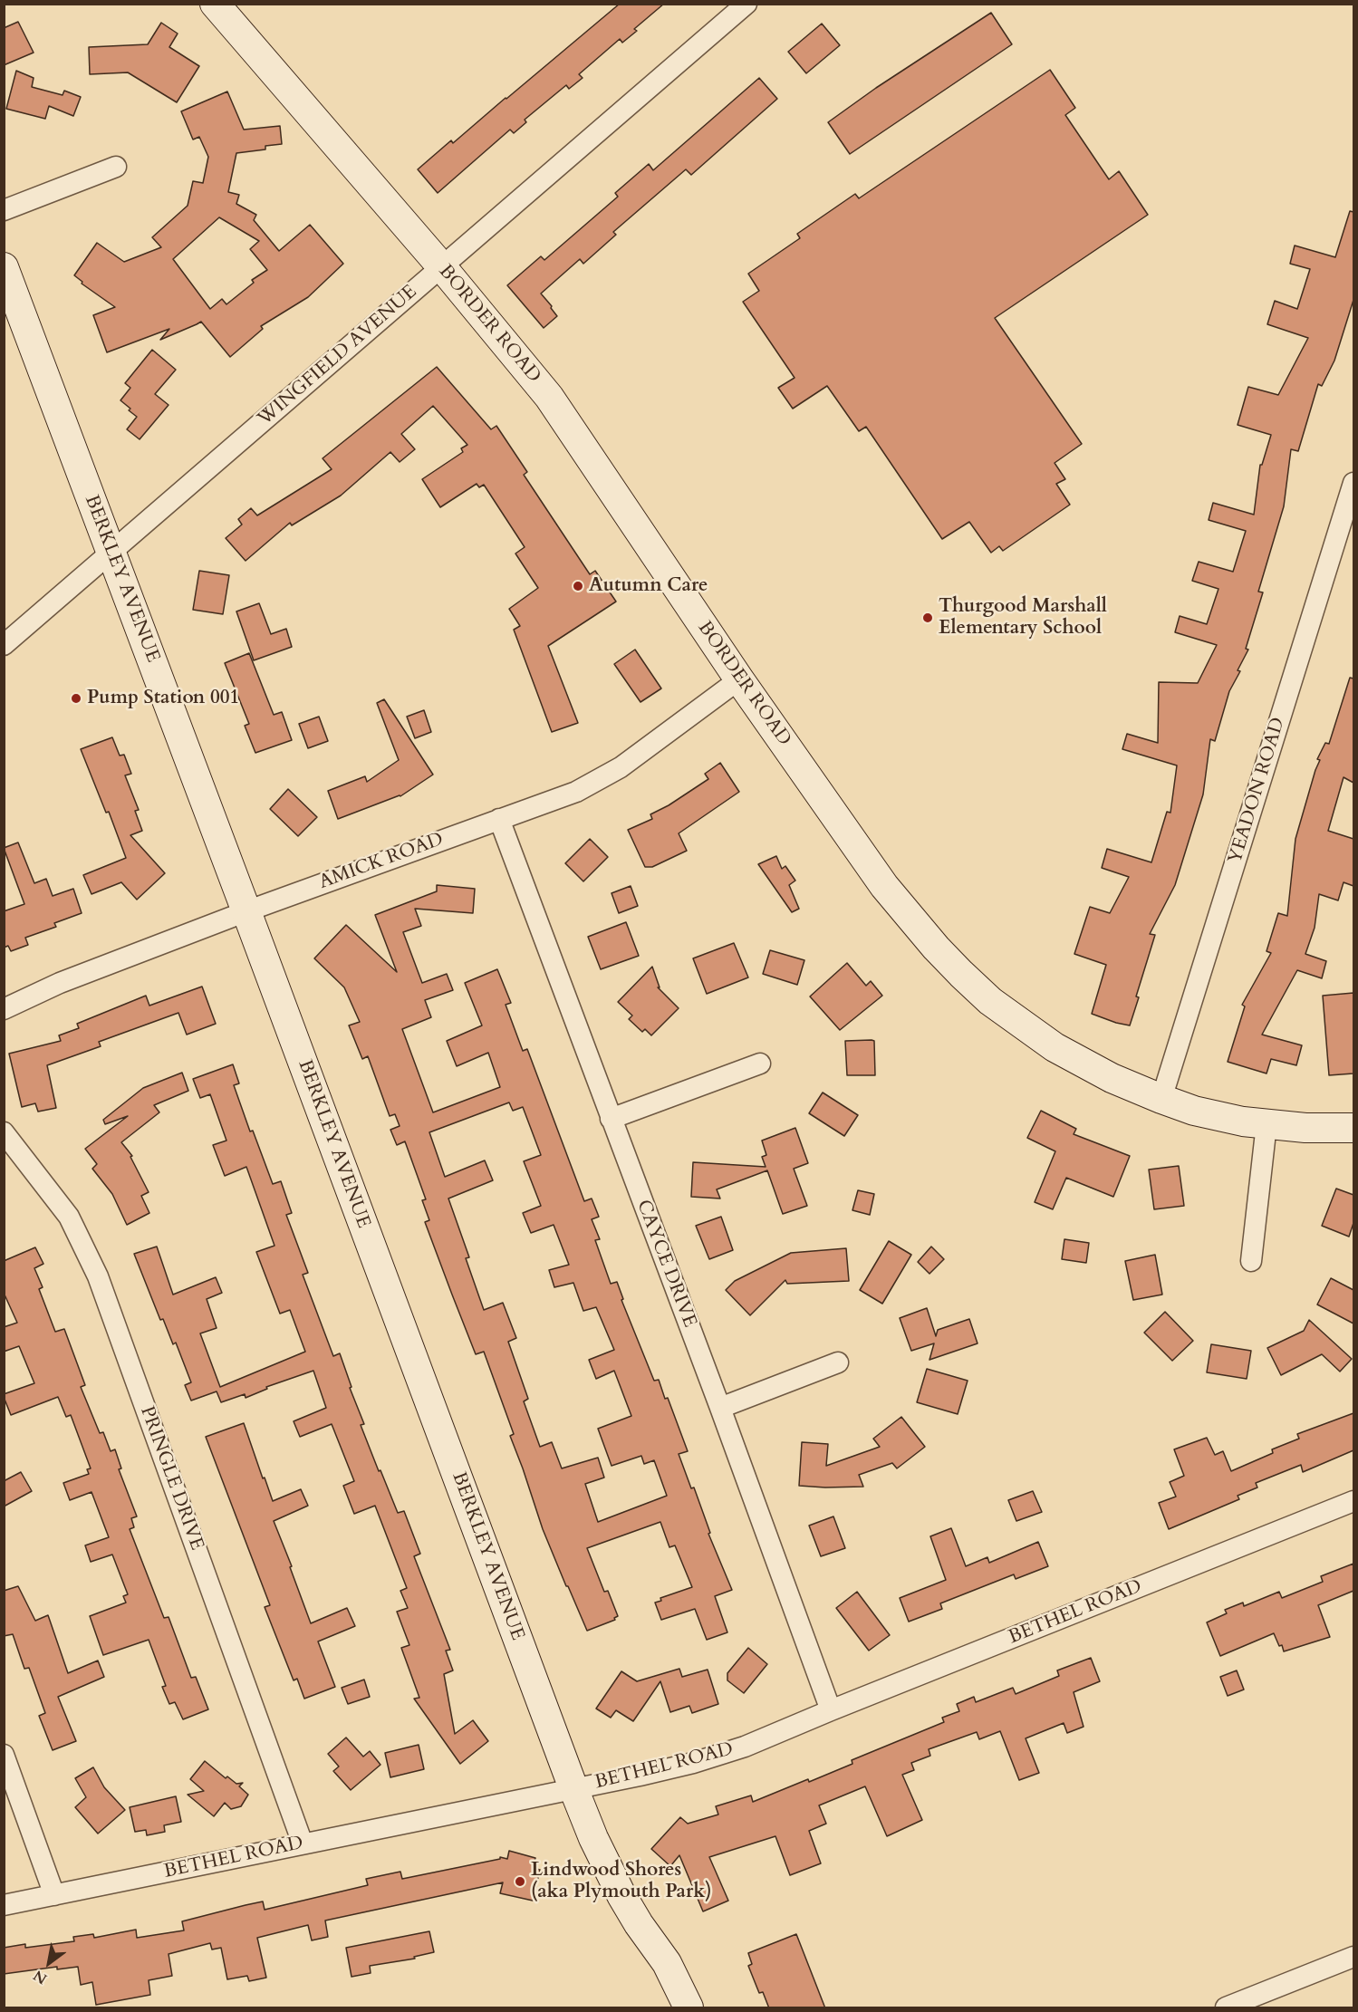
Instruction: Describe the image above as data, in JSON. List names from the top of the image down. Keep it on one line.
{"streets":{"street":["BORDER ROAD","WINGFIELD AVENUE","BERKLEY AVENUE","YEADON ROAD","AMICK ROAD","CAYCE DRIVE","PRINGLE DRIVE","BETHEL ROAD"]},"crossings":[["BORDER ROAD","WINGFIELD AVENUE"],["BORDER ROAD","YEADON ROAD"],["BORDER ROAD","AMICK ROAD"],["WINGFIELD AVENUE","BERKLEY AVENUE"],["BERKLEY AVENUE","AMICK ROAD"],["BERKLEY AVENUE","BETHEL ROAD"],["AMICK ROAD","CAYCE DRIVE"],["CAYCE DRIVE","BETHEL ROAD"],["PRINGLE DRIVE","BETHEL ROAD"]],"places":["Autumn Care","Thurgood Marshall Elementary School","Pump Station 001","Lindwood Shores (aka Plymouth Park)"],"north":"bottom left"}
